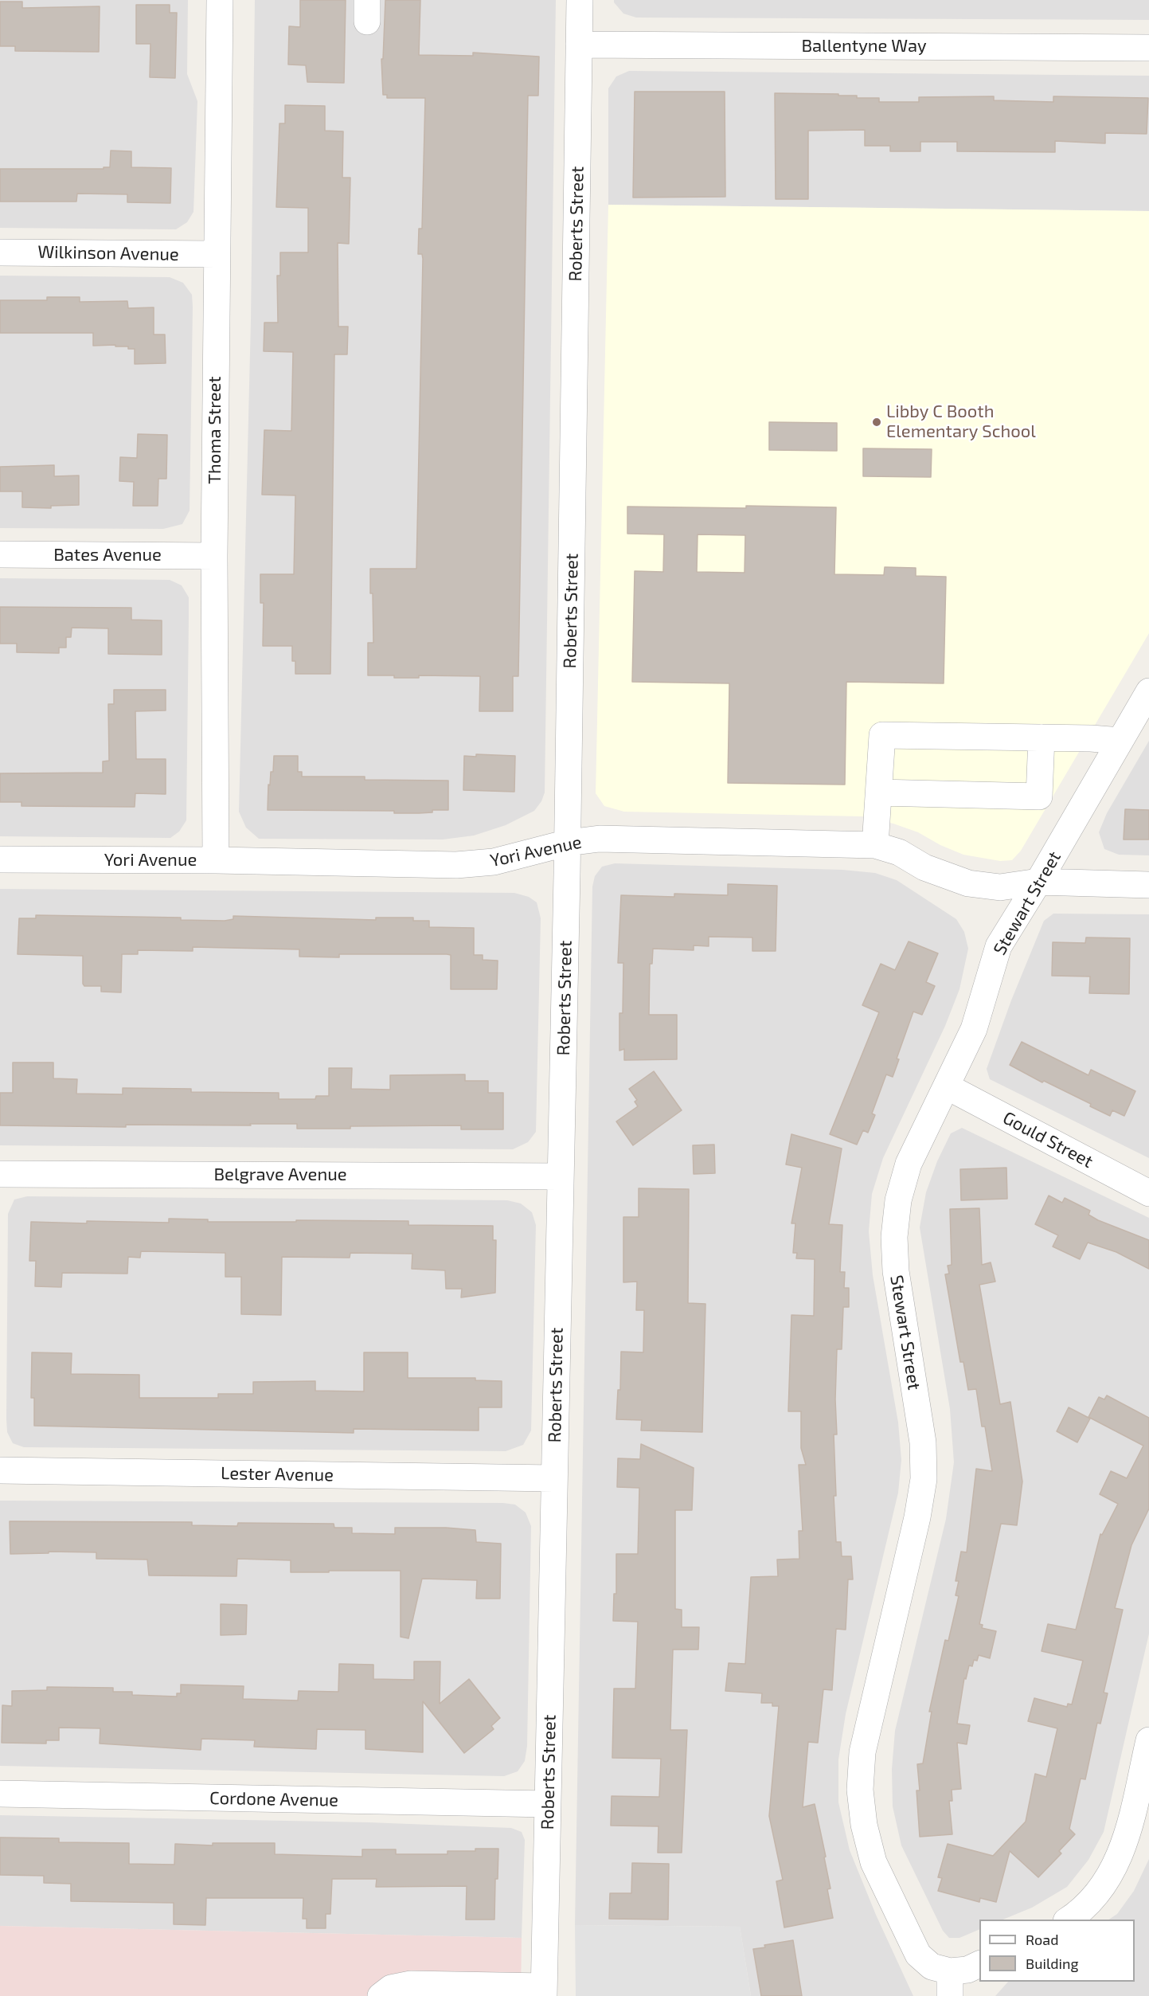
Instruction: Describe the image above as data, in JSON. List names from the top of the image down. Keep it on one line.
{"streets":{"street":["Ballentyne Way","Roberts Street","Wilkinson Avenue","Thoma Street","Bates Avenue","Yori Avenue","Stewart Street","Gould Street","Belgrave Avenue","Lester Avenue","Cordone Avenue"]},"crossings":[["Ballentyne Way","Roberts Street"],["Roberts Street","Yori Avenue"],["Roberts Street","Belgrave Avenue"],["Roberts Street","Lester Avenue"],["Roberts Street","Cordone Avenue"],["Wilkinson Avenue","Thoma Street"],["Thoma Street","Bates Avenue"],["Thoma Street","Yori Avenue"],["Yori Avenue","Stewart Street"],["Stewart Street","Gould Street"]],"places":["Libby C Booth Elementary School"],"legend":["Road","Building"]}
